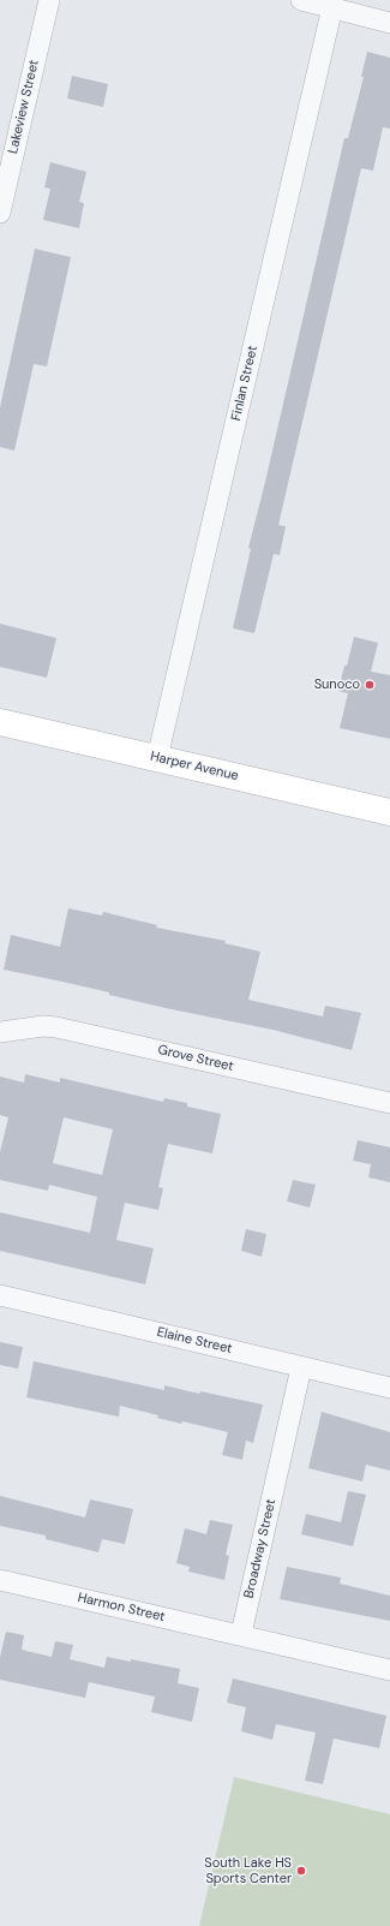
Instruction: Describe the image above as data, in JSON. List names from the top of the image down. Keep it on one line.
{"streets":{"main road":["Harper Avenue"],"street":["Lakeview Street","Finlan Street","Grove Street","Elaine Street","Broadway Street","Harmon Street"]},"crossings":[["Finlan Street","Harper Avenue"],["Elaine Street","Broadway Street"],["Broadway Street","Harmon Street"]],"places":["Sunoco","South Lake HS Sports Center"]}
